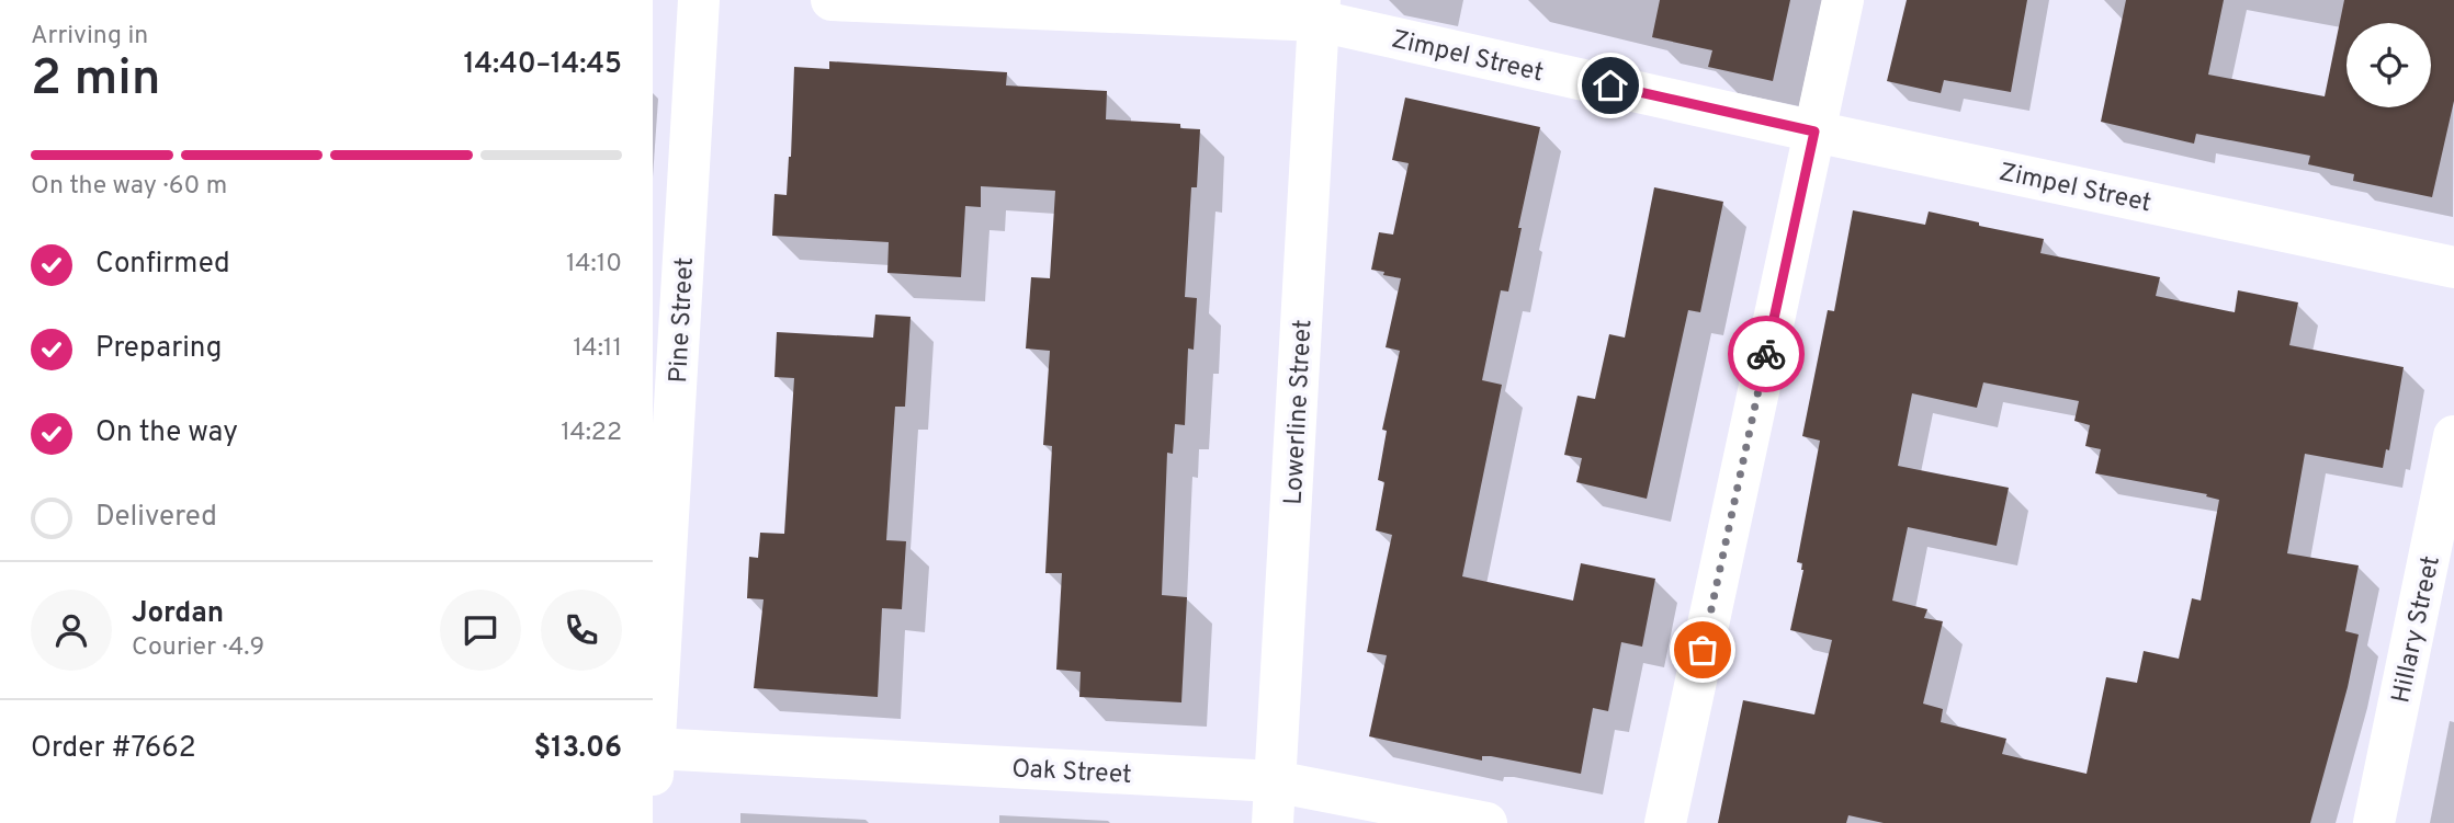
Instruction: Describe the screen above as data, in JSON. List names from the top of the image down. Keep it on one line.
{"streets":{"street":["Zimpel Street","Pine Street","Lowerline Street","Hillary Street","Oak Street"]},"crossings":[["Zimpel Street","Lowerline Street"],["Pine Street","Oak Street"],["Lowerline Street","Oak Street"]],"page":{"heading":["2 min","Arriving in","14:40–14:45"],"panel":["Jordan","Courier · 4.9","Order #7662","$13.06"],"bar":"On the way · 60 m","list":[["Confirmed","14:10"],["Preparing","14:11"],["On the way","14:22"],"Delivered"]}}
